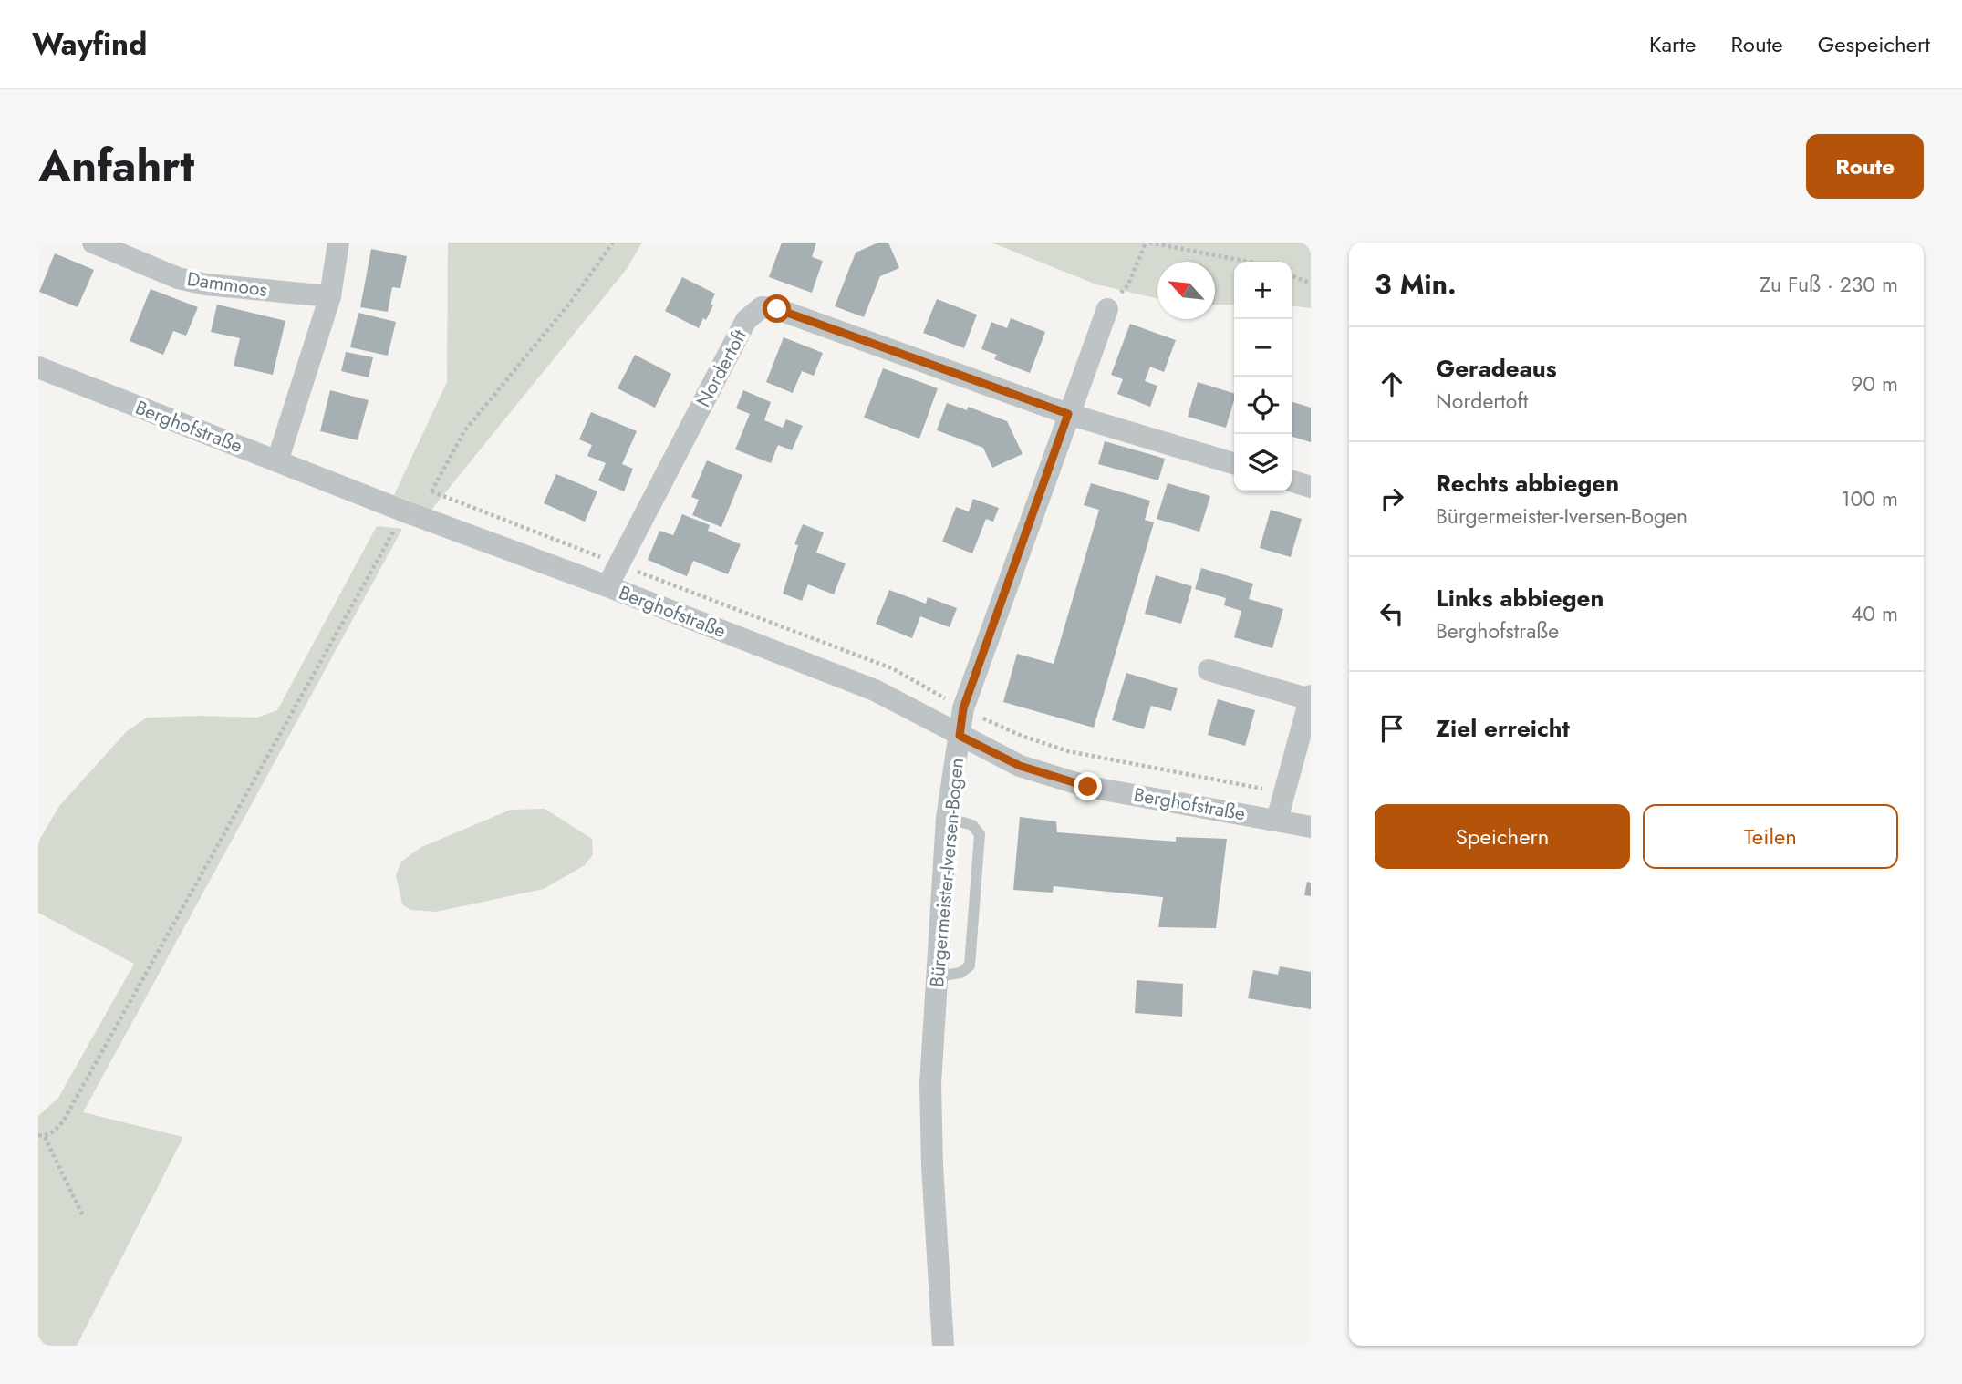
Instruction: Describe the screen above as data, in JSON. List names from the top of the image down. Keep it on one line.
{"streets":{"street":["Dammoos","Nordertoft","Berghofstraße","Bürgermeister-Iversen-Bogen"]},"crossings":[["Nordertoft","Berghofstraße"],["Nordertoft","Bürgermeister-Iversen-Bogen"],["Berghofstraße","Bürgermeister-Iversen-Bogen"]],"north":"top left","page":{"header":"Wayfind","nav":["Karte","Route","Gespeichert"],"title":"Anfahrt","buttons":["Route",["Speichern","Teilen"]],"heading":["3 Min.","Zu Fuß · 230 m"],"map_buttons":["+","−"],"list":[["Geradeaus","Nordertoft","90 m"],["Rechts abbiegen","Bürgermeister-Iversen-Bogen","100 m"],["Links abbiegen","Berghofstraße","40 m"],"Ziel erreicht"]}}
